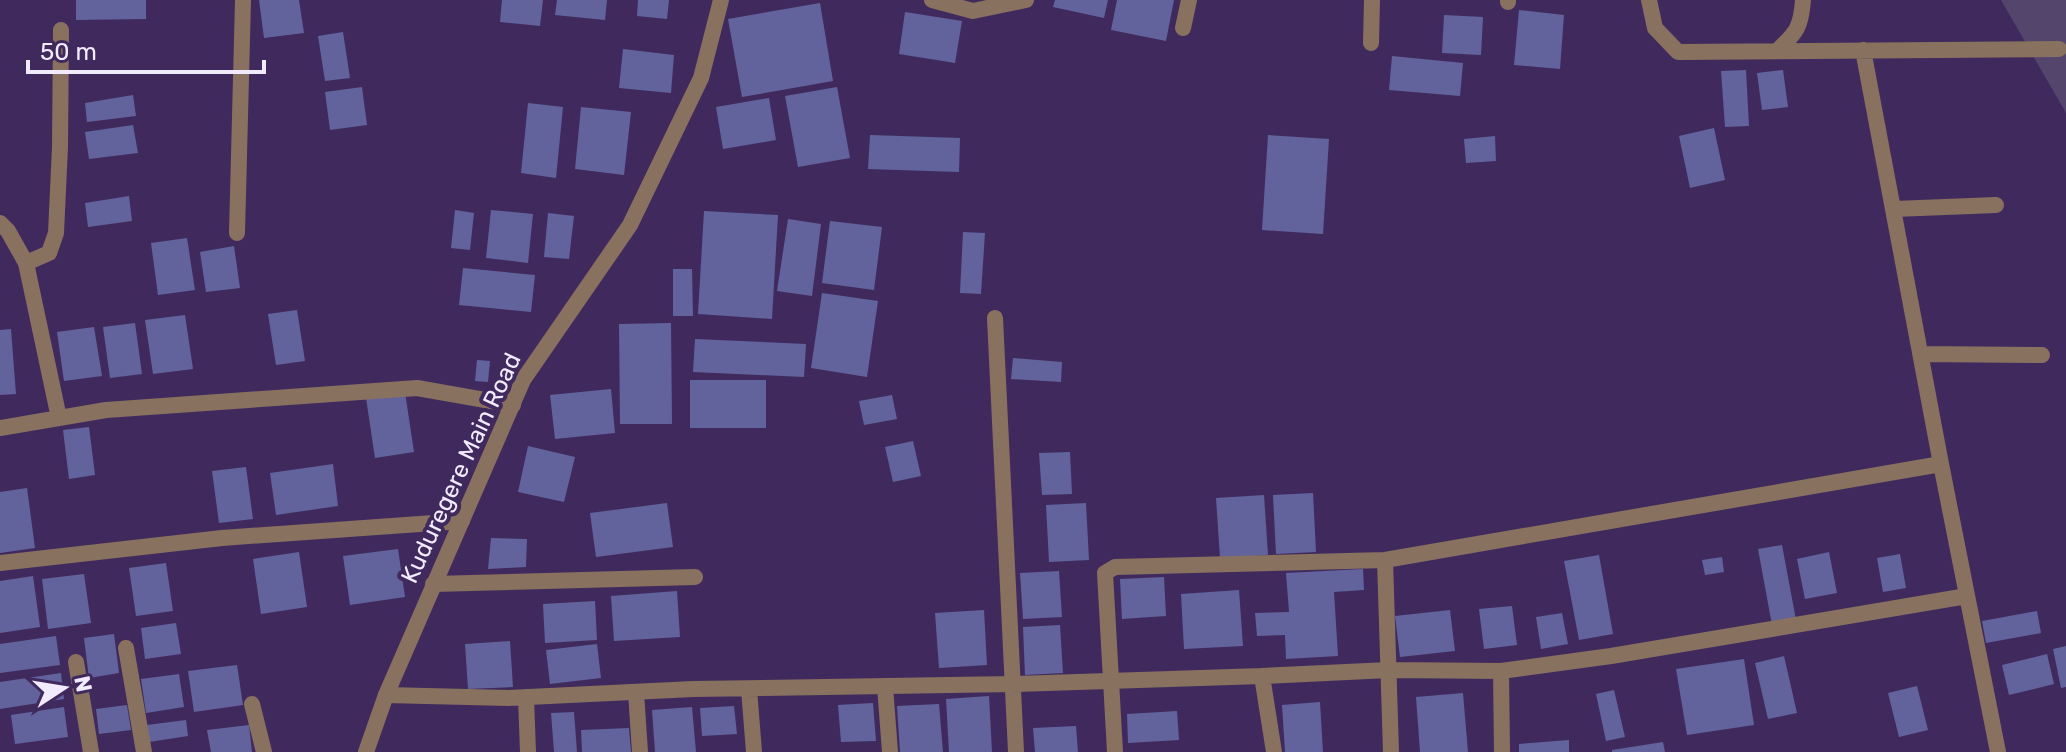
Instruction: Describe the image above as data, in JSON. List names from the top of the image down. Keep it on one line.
{"streets":{"street":["Kuduregere Main Road"]},"scale_bar":"50 m","north":"right"}
